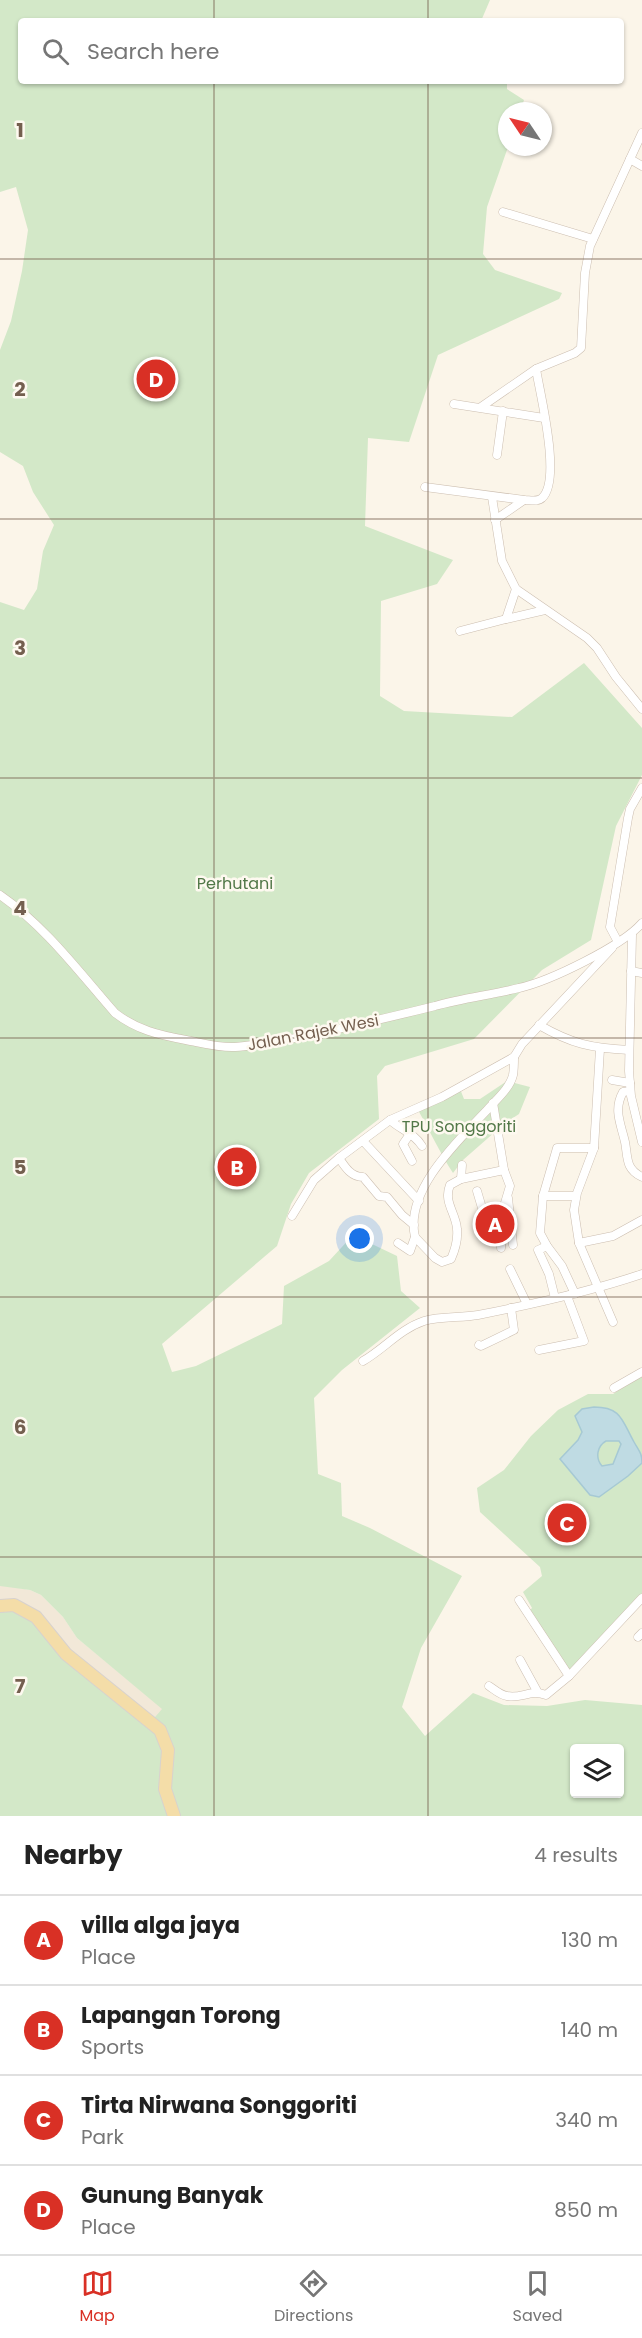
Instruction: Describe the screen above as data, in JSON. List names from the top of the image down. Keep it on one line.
{"streets":{"street":["Jalan Rajek Wesi"]},"parks":["Perhutani","TPU Songgoriti"],"north":"top left","page":{"search":"Search here","pins":["D","B","A","C"],"heading":["Nearby","4 results"],"list":[{"mark":"A","name":"villa alga jaya","note":"Place","value":"130 m"},{"mark":"B","name":"Lapangan Torong","note":"Sports","value":"140 m"},{"mark":"C","name":"Tirta Nirwana Songgoriti","note":"Park","value":"340 m"},{"mark":"D","name":"Gunung Banyak","note":"Place","value":"850 m"}],"nav":["Map","Directions","Saved"]},"grid":{"rows":["1","2","3","4","5","6","7"]}}
